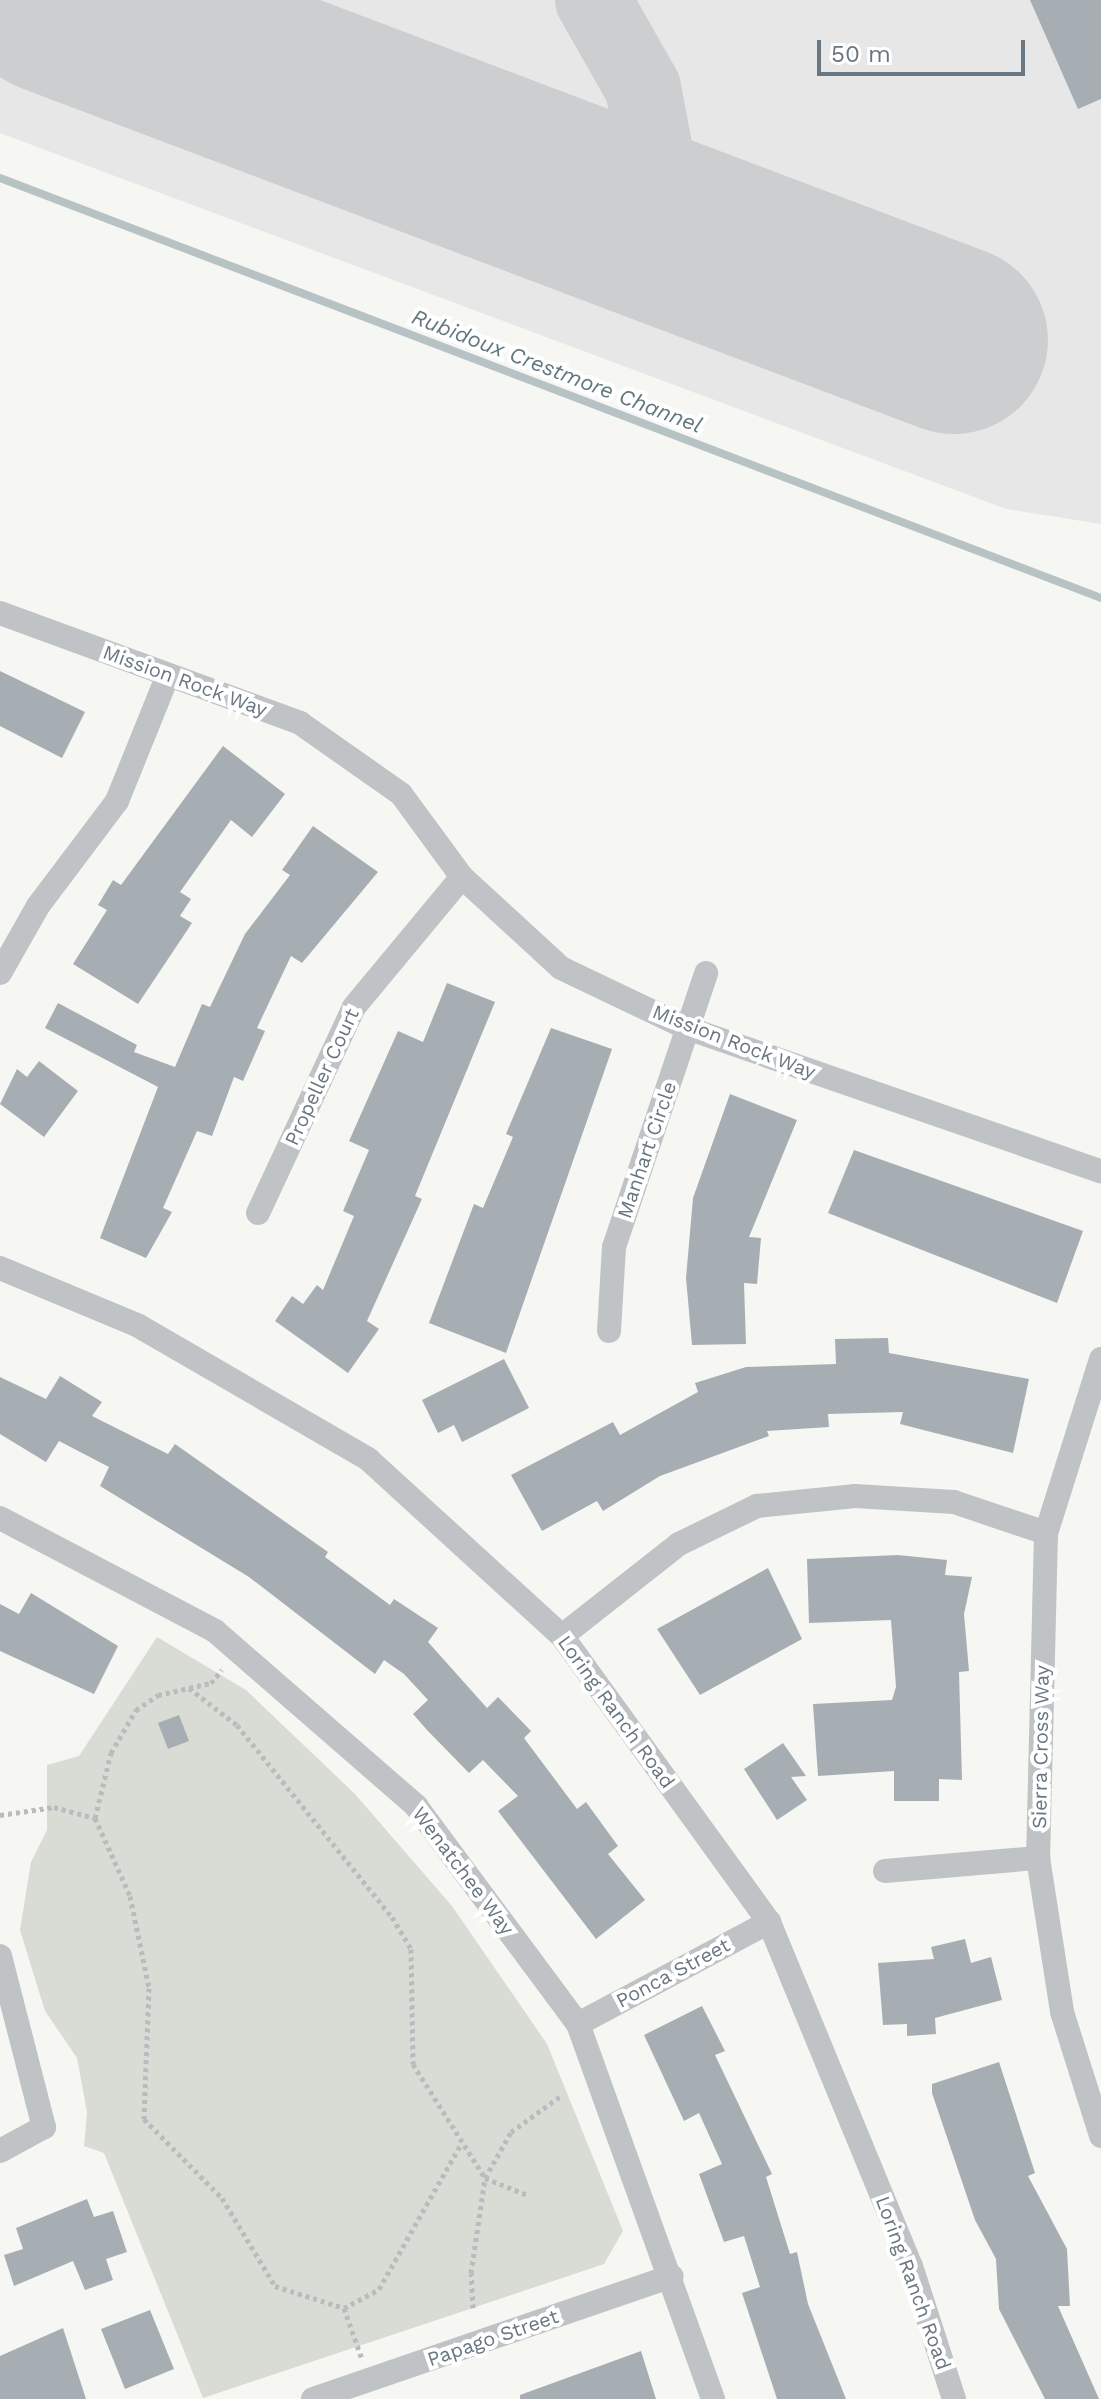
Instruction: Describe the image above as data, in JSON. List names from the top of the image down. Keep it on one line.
{"streets":{"street":["Mission Rock Way","Propeller Court","Manhart Circle","Loring Ranch Road","Sierra Cross Way","Wenatchee Way","Ponca Street","Papago Street"]},"crossings":[["Mission Rock Way","Propeller Court"],["Mission Rock Way","Manhart Circle"],["Loring Ranch Road","Ponca Street"],["Wenatchee Way","Ponca Street"],["Wenatchee Way","Papago Street"]],"water":["Rubidoux Crestmore Channel"],"scale_bar":"50 m"}
